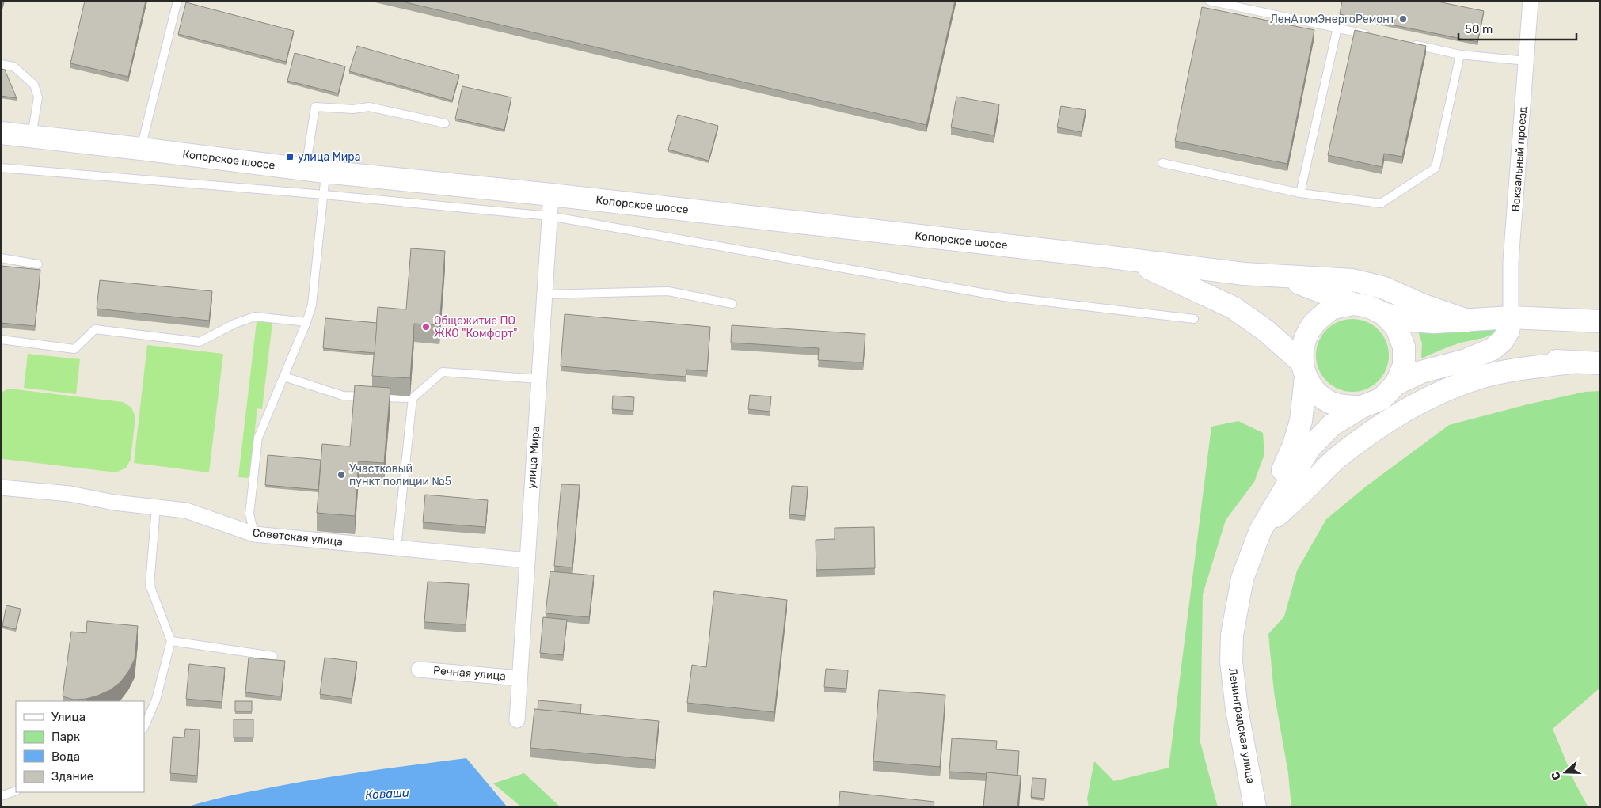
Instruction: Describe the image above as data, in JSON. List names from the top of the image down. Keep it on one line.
{"streets":{"main road":["Копорское шоссе","Ленинградская улица"],"street":["Вокзальный проезд","улица Мира","Советская улица","Речная улица"]},"crossings":[["Копорское шоссе","улица Мира"],["улица Мира","Советская улица"],["улица Мира","Речная улица"]],"water":["Коваши"],"places":{"other":["ЛенАтомЭнергоРемонт","Общежитие ПО ЖКО \"Комфорт\"","Участковый пункт полиции №5"],"transit":["улица Мира"]},"legend":["Улица","Парк","Вода","Здание"],"scale_bar":"50 m","north":"left"}
